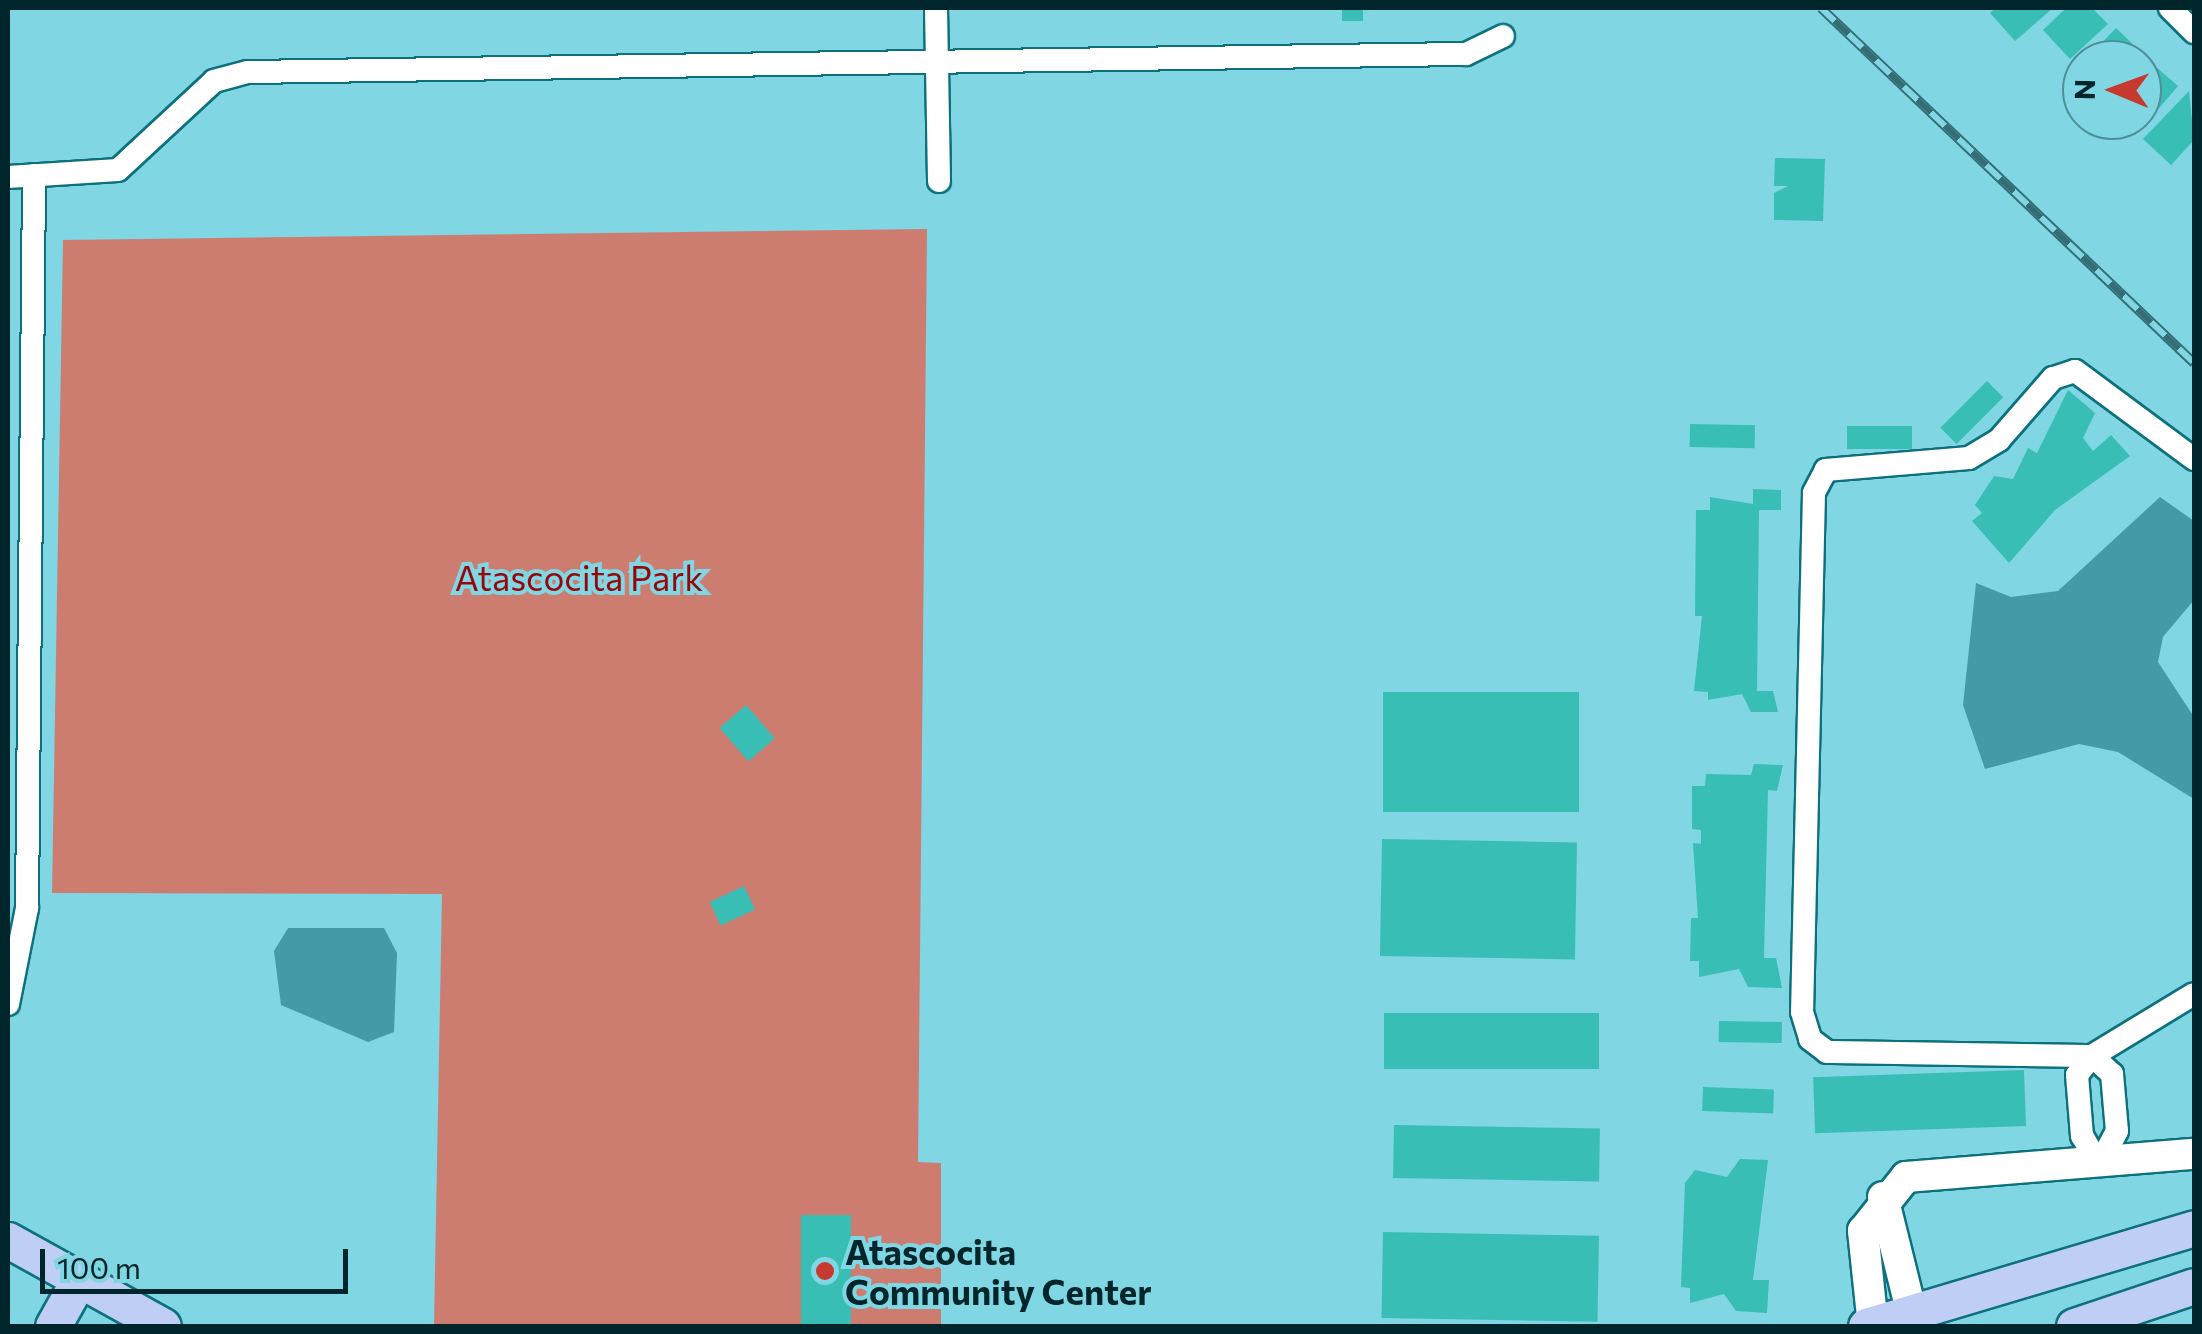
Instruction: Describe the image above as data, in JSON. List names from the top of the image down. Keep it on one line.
{"parks":["Atascocita Park"],"places":["Atascocita Community Center"],"scale_bar":"100 m","north":"left"}
